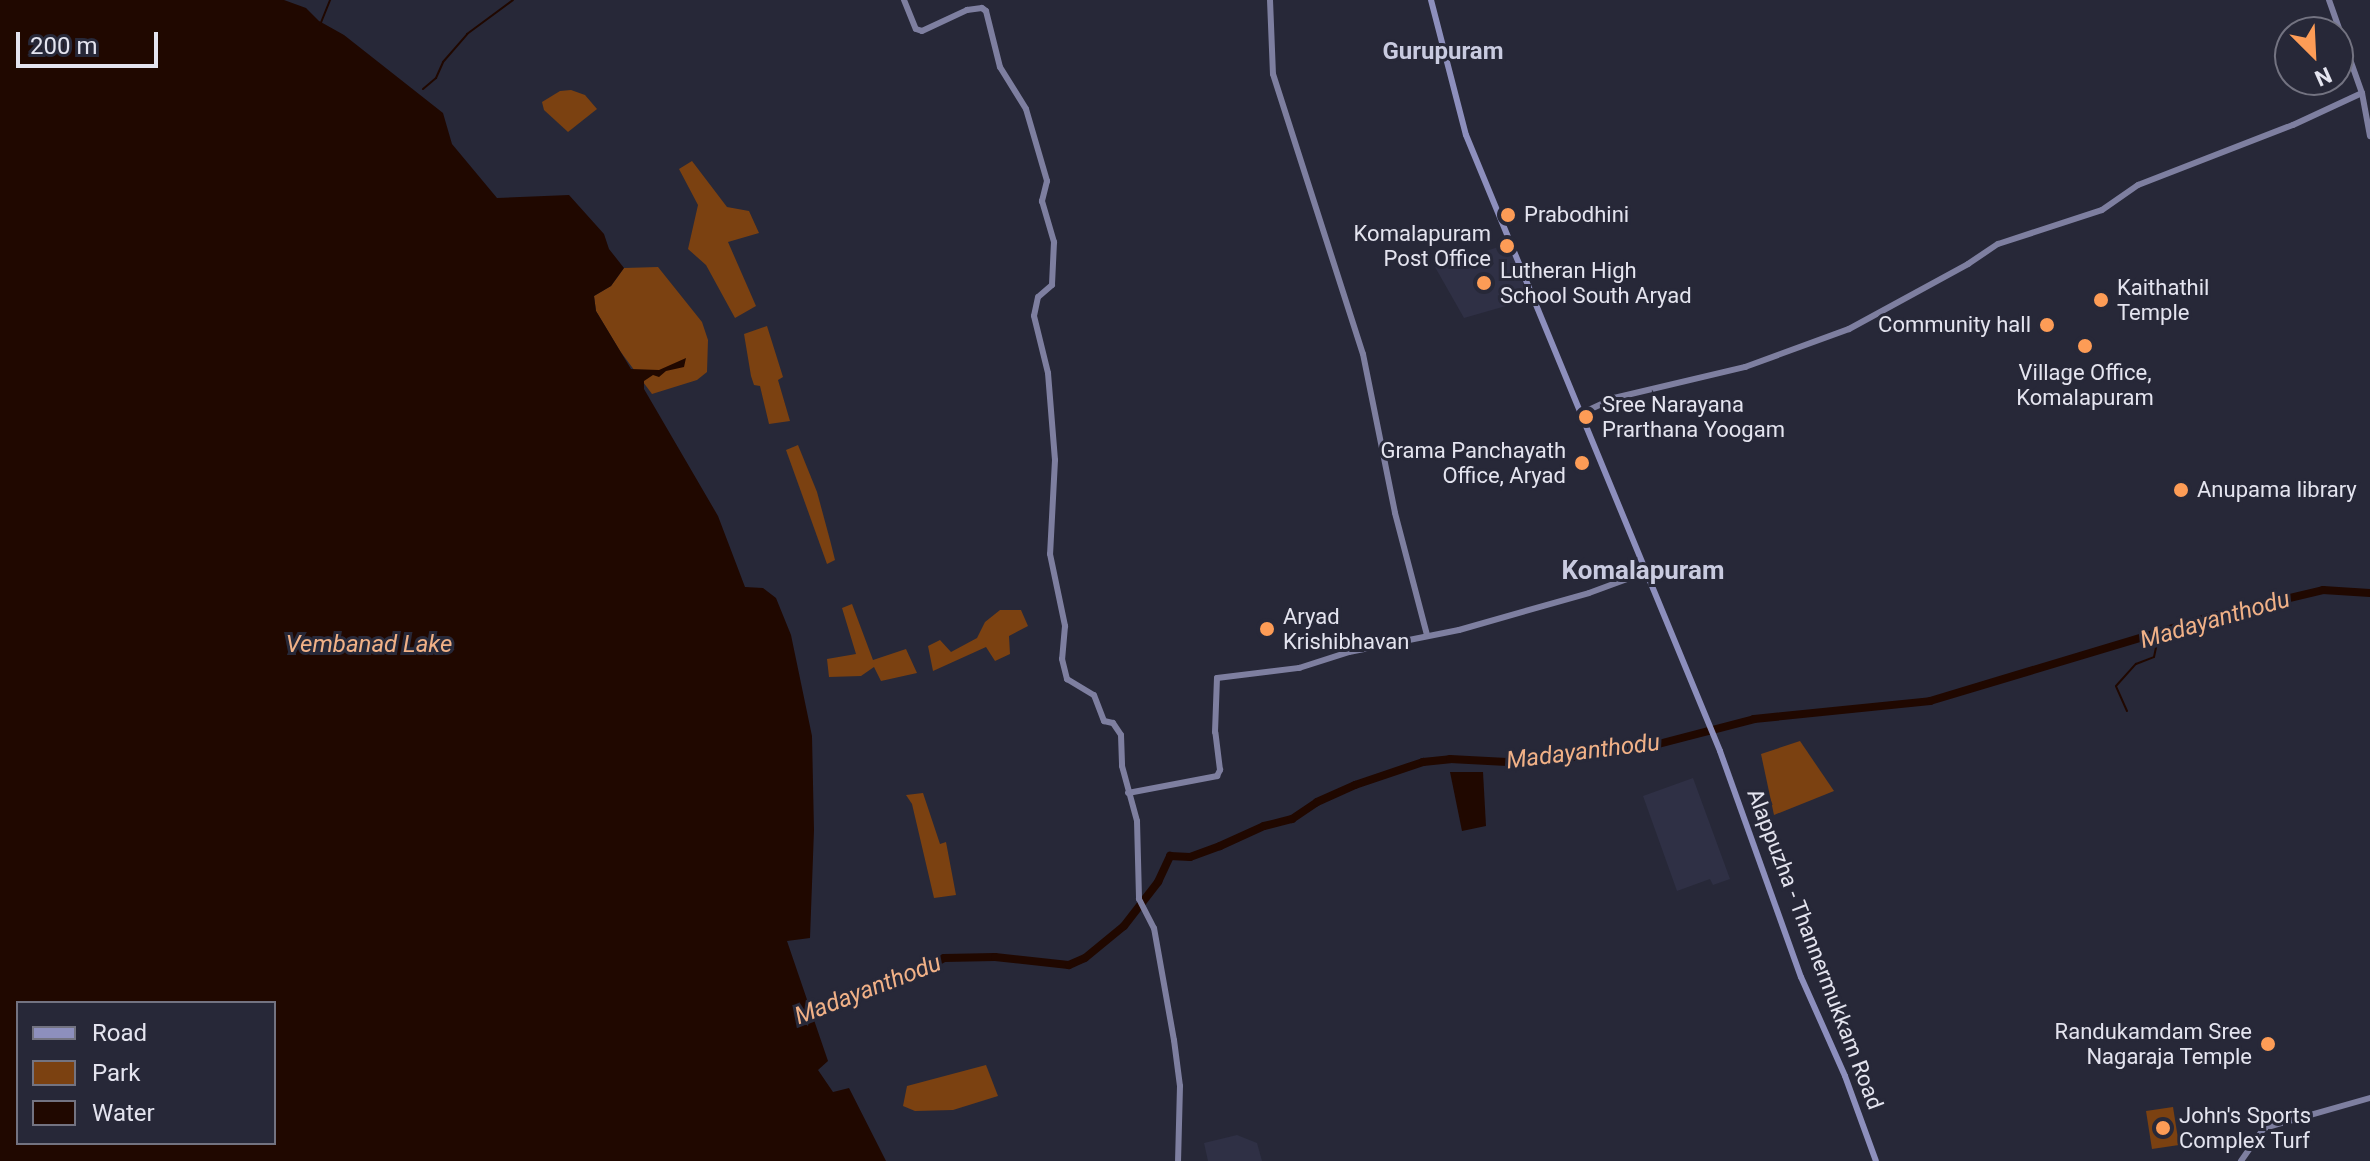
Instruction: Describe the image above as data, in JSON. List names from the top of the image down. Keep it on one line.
{"streets":{"main road":["Alappuzha - Thannermukkam Road"]},"districts":["Gurupuram","Komalapuram"],"water":["Madayanthodu","Vembanad Lake"],"places":["Prabodhini","Komalapuram Post Office","Lutheran High School South Aryad","Kaithathil Temple","Community hall","Village Office, Komalapuram","Sree Narayana Prarthana Yoogam","Grama Panchayath Office, Aryad","Anupama library","Aryad Krishibhavan","Randukamdam Sree Nagaraja Temple","John's Sports Complex Turf"],"legend":["Road","Park","Water"],"scale_bar":"200 m","north":"bottom right"}
